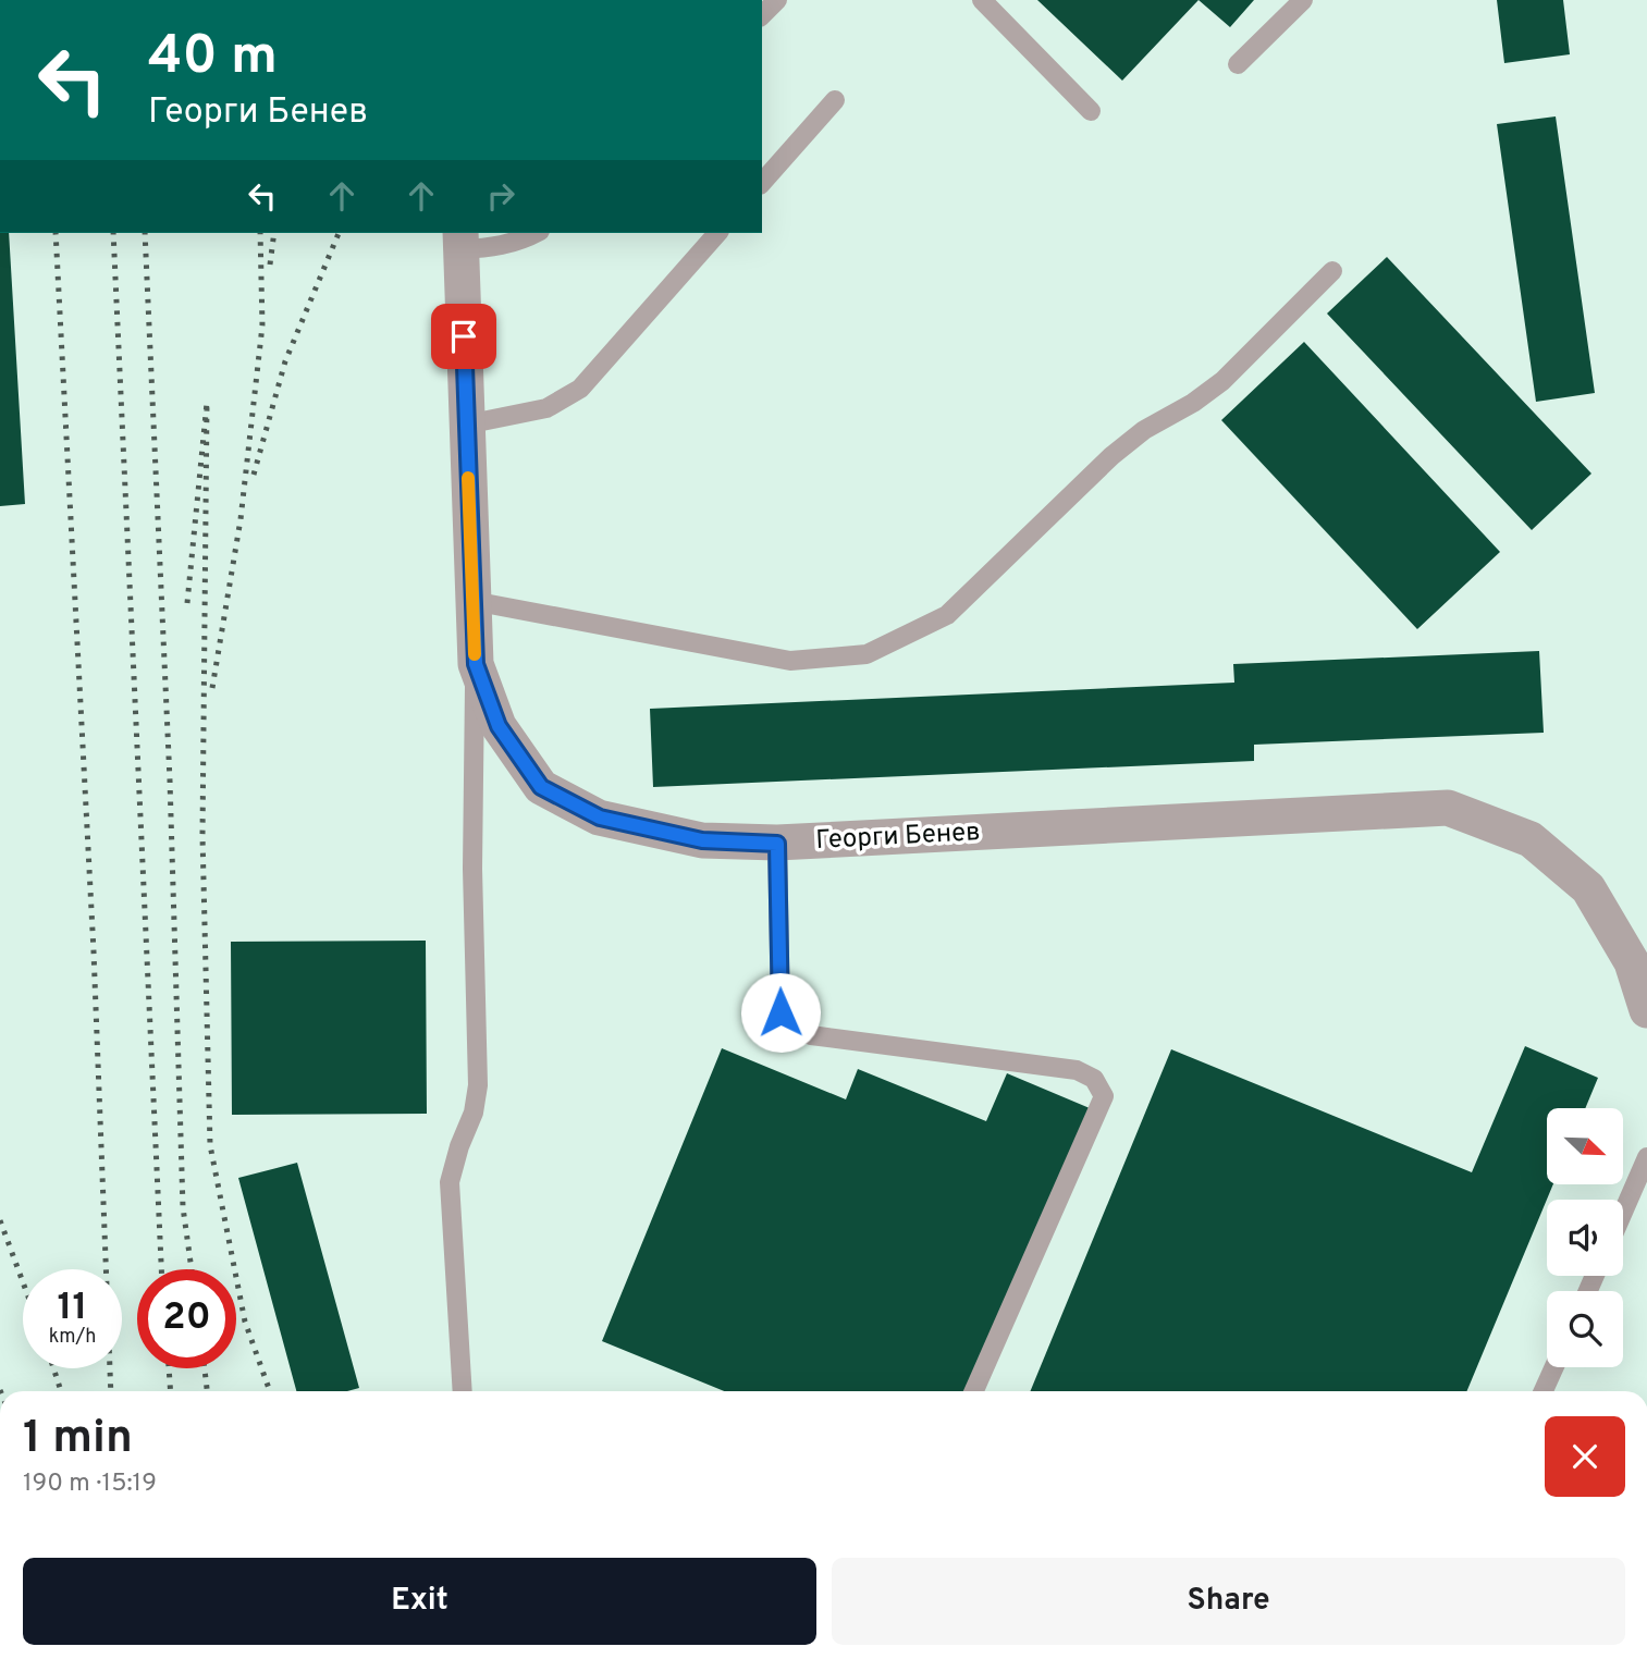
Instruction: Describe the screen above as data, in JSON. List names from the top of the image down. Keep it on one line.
{"streets":{"street":["Георги Бенев"]},"north":"bottom right","page":{"turn":["40 m","Георги Бенев"],"speed":"11 km/h","limit":"20","heading":["1 min","190 m · 15:19"],"buttons":["Exit","Share"]}}
